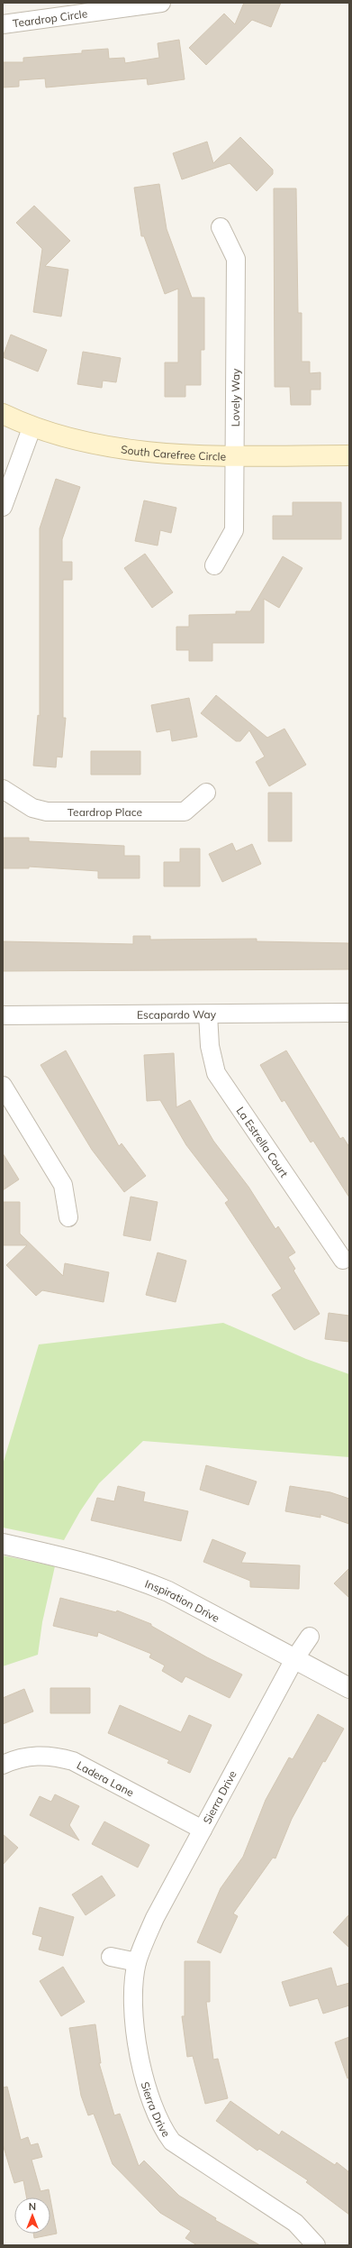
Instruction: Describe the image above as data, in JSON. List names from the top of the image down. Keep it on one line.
{"streets":{"main road":["South Carefree Circle"],"street":["Teardrop Circle","Lovely Way","Teardrop Place","Escapardo Way","La Estrella Court","Inspiration Drive","Ladera Lane","Sierra Drive"]},"crossings":[["Lovely Way","South Carefree Circle"],["Escapardo Way","La Estrella Court"],["Inspiration Drive","Sierra Drive"],["Ladera Lane","Sierra Drive"]],"north":"top"}
